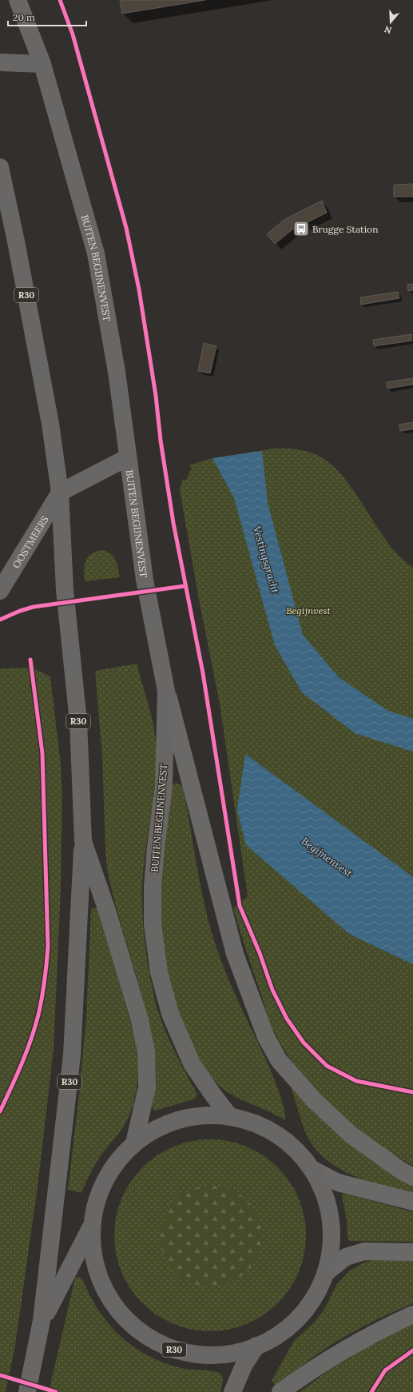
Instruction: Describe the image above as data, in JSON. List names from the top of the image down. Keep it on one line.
{"streets":{"main road":["BUITEN BEGIJNENVEST","R30","OOSTMEERS"]},"crossings":[["BUITEN BEGIJNENVEST","R30"],["R30","OOSTMEERS"]],"water":["Vestingsgracht","Begijnenvest"],"parks":["Begijnvest"],"places":{"bus stop":["Brugge Station"]},"scale_bar":"20 m","north":"bottom"}
